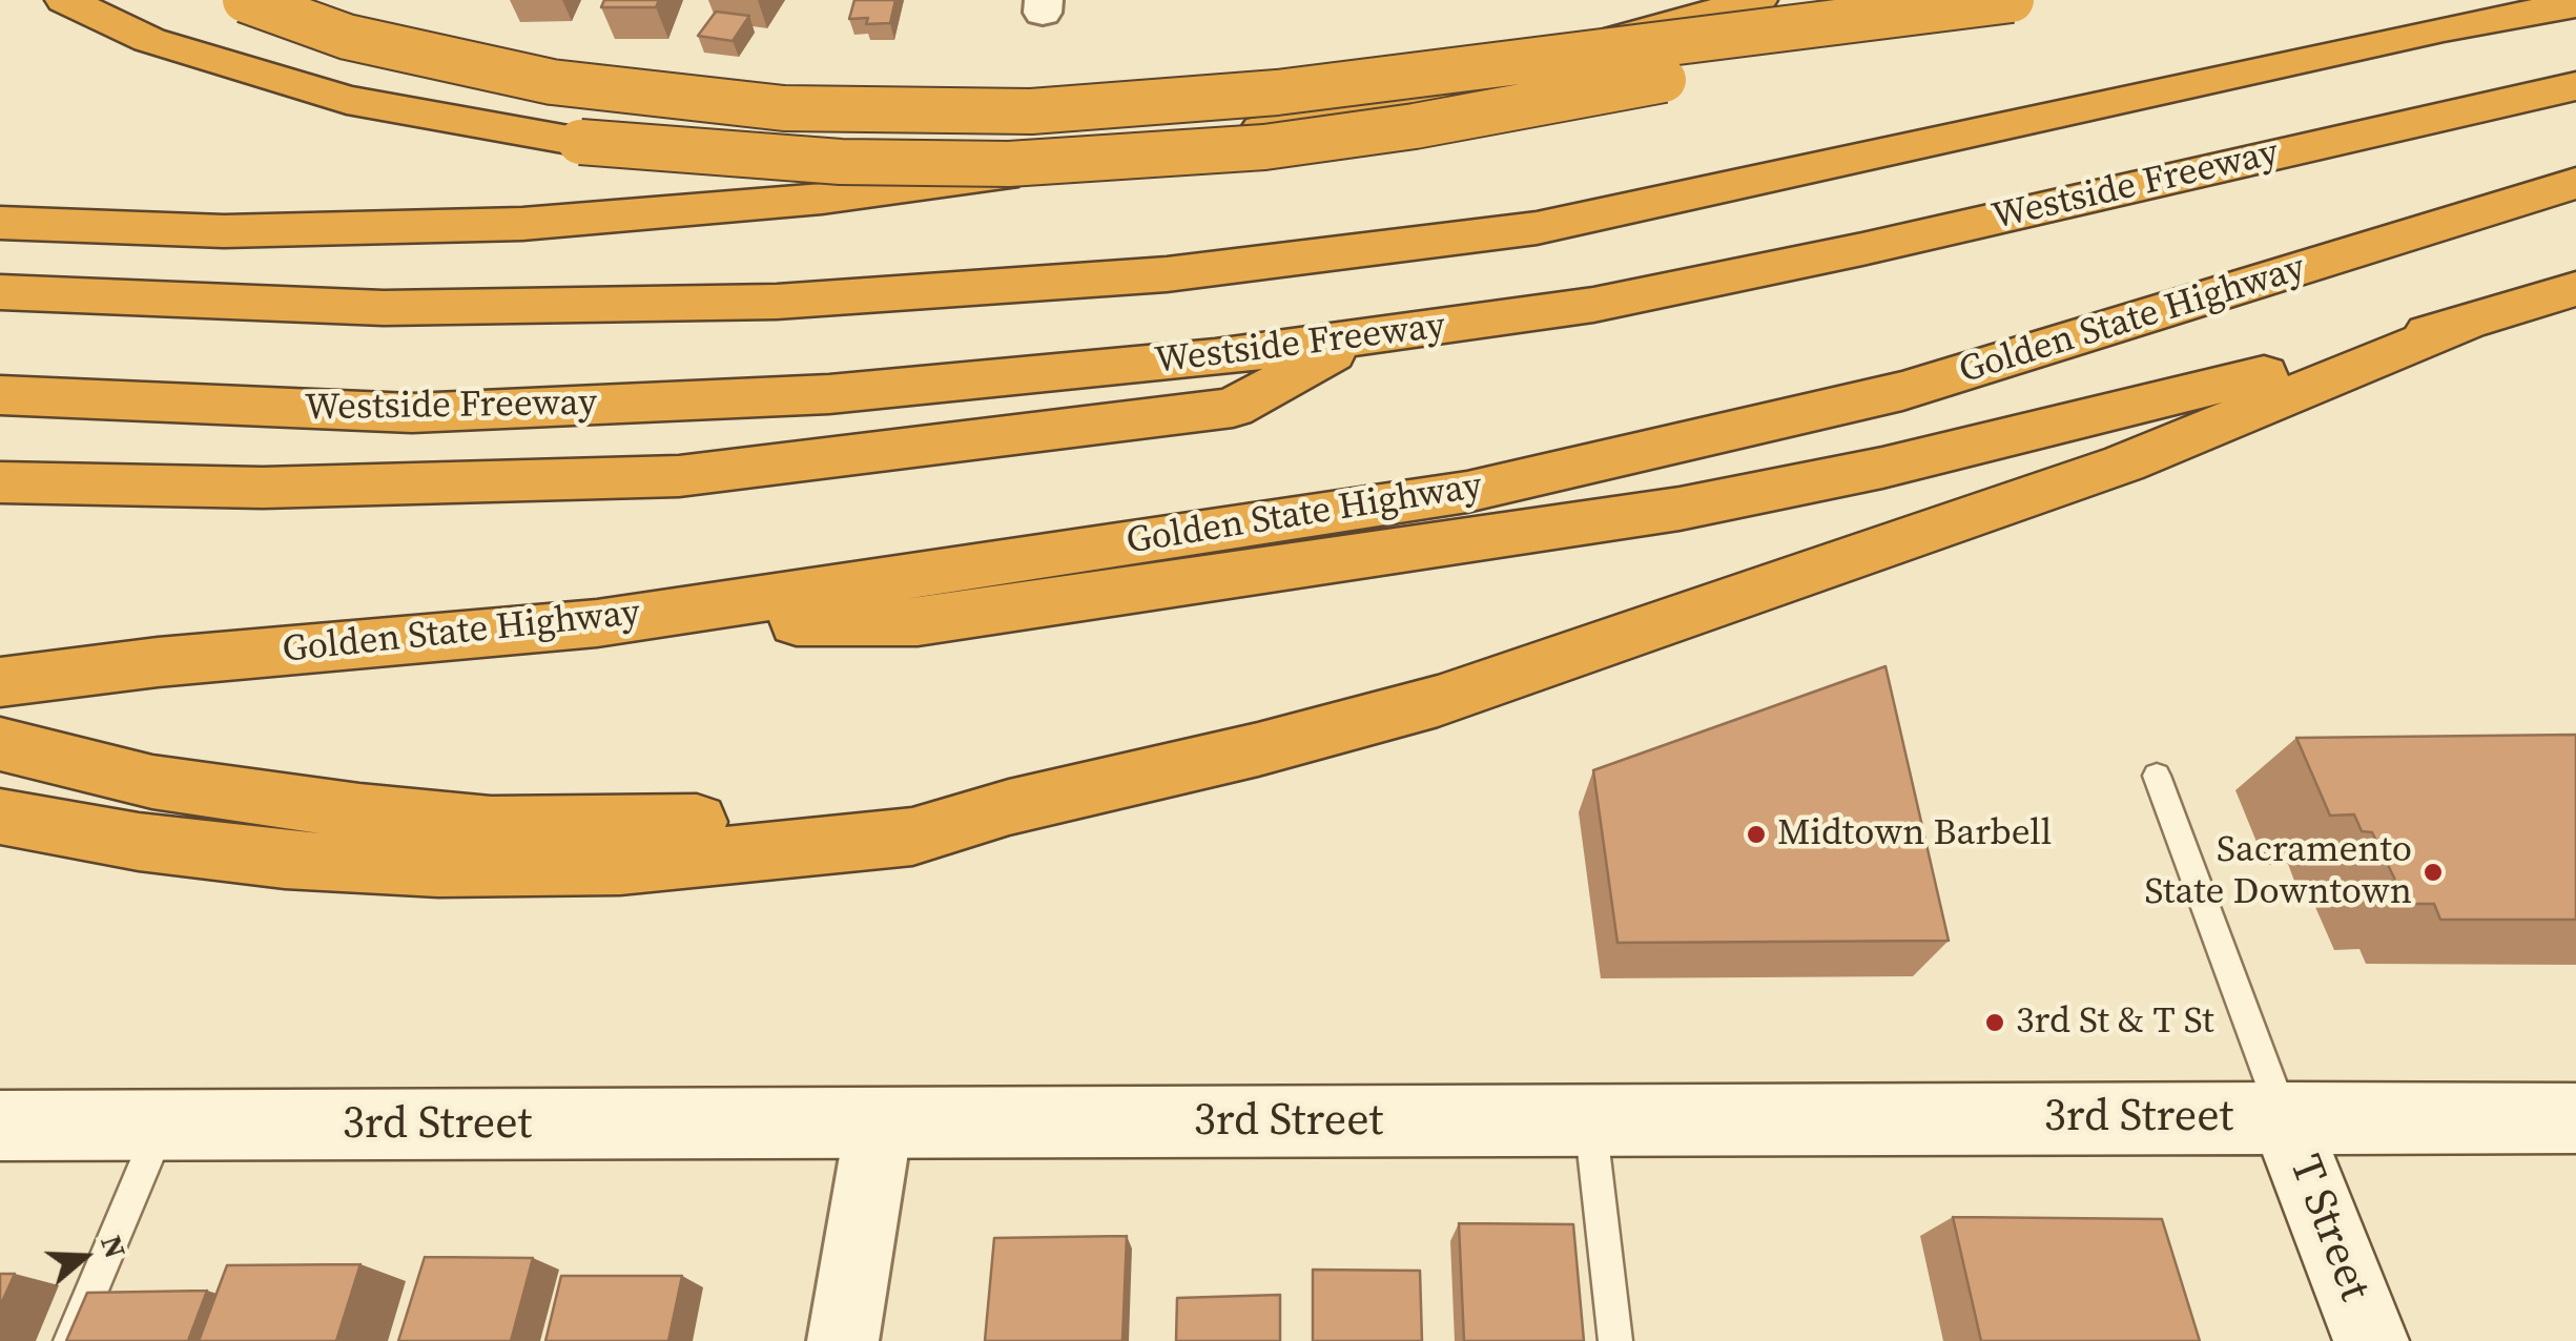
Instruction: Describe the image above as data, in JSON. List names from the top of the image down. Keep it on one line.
{"streets":{"highway":["Westside Freeway","Golden State Highway"],"street":["3rd Street","T Street"]},"crossings":[["3rd Street","T Street"]],"places":["Midtown Barbell","Sacramento State Downtown","3rd St & T St"],"north":"right"}
